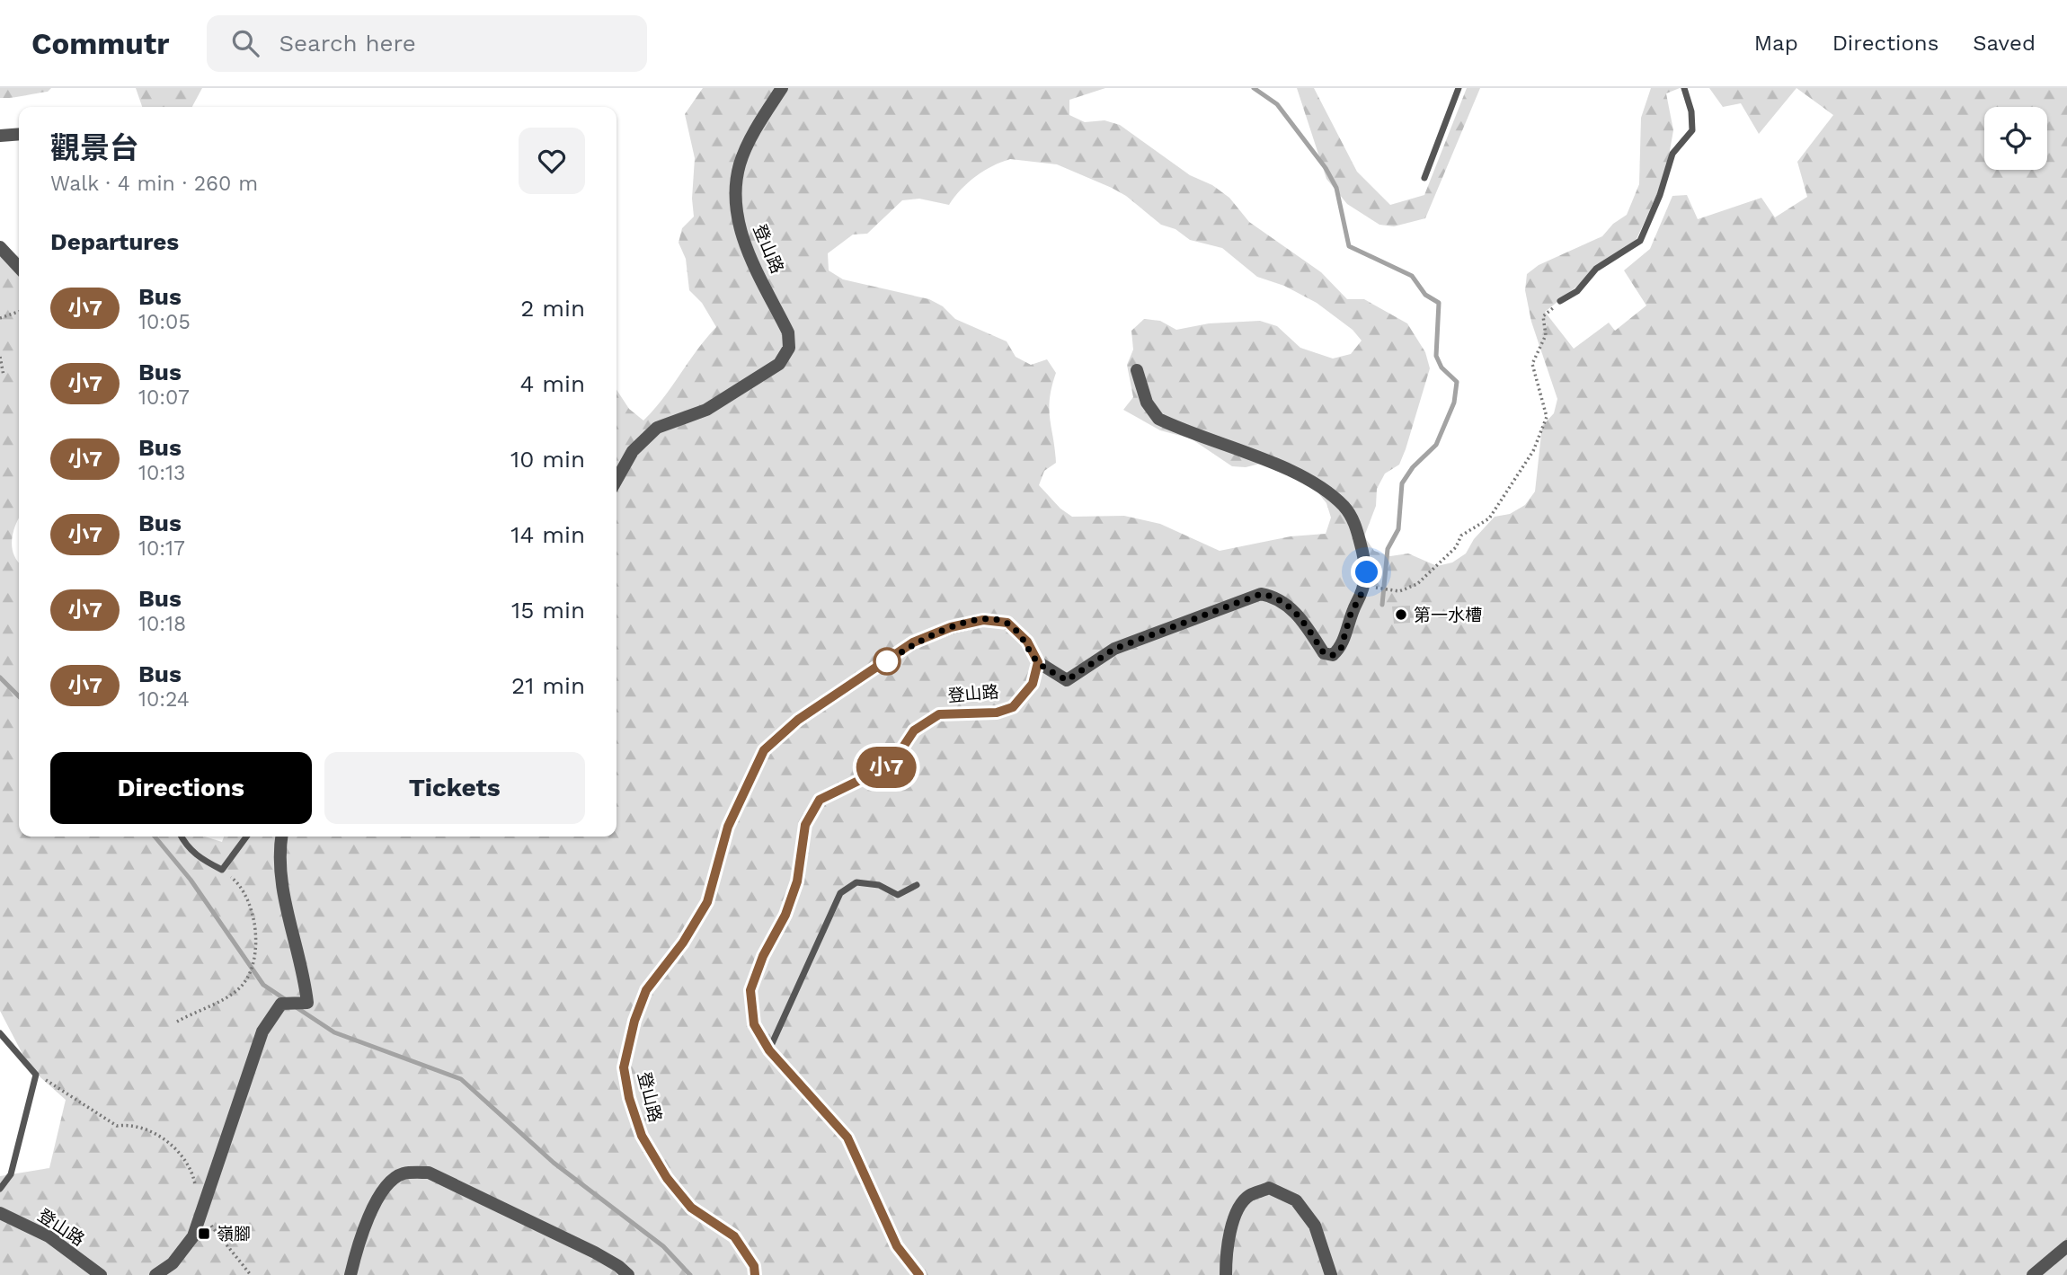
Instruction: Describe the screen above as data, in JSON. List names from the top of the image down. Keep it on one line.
{"streets":{"street":["登山路"]},"places":{"other":["第一水槽"],"transit":["嶺腳"]},"lines":["bus line 小7"],"page":{"header":"Commutr","search":"Search here","nav":["Map","Directions","Saved"],"on_map":"小7","heading":[["觀景台","Walk · 4 min · 260 m"],"Departures"],"list":[{"mark":"小7","name":"Bus","note":"10:05","value":"2 min"},{"mark":"小7","name":"Bus","note":"10:07","value":"4 min"},{"mark":"小7","name":"Bus","note":"10:13","value":"10 min"},{"mark":"小7","name":"Bus","note":"10:17","value":"14 min"},{"mark":"小7","name":"Bus","note":"10:18","value":"15 min"},{"mark":"小7","name":"Bus","note":"10:24","value":"21 min"}],"buttons":["Directions","Tickets"]}}
